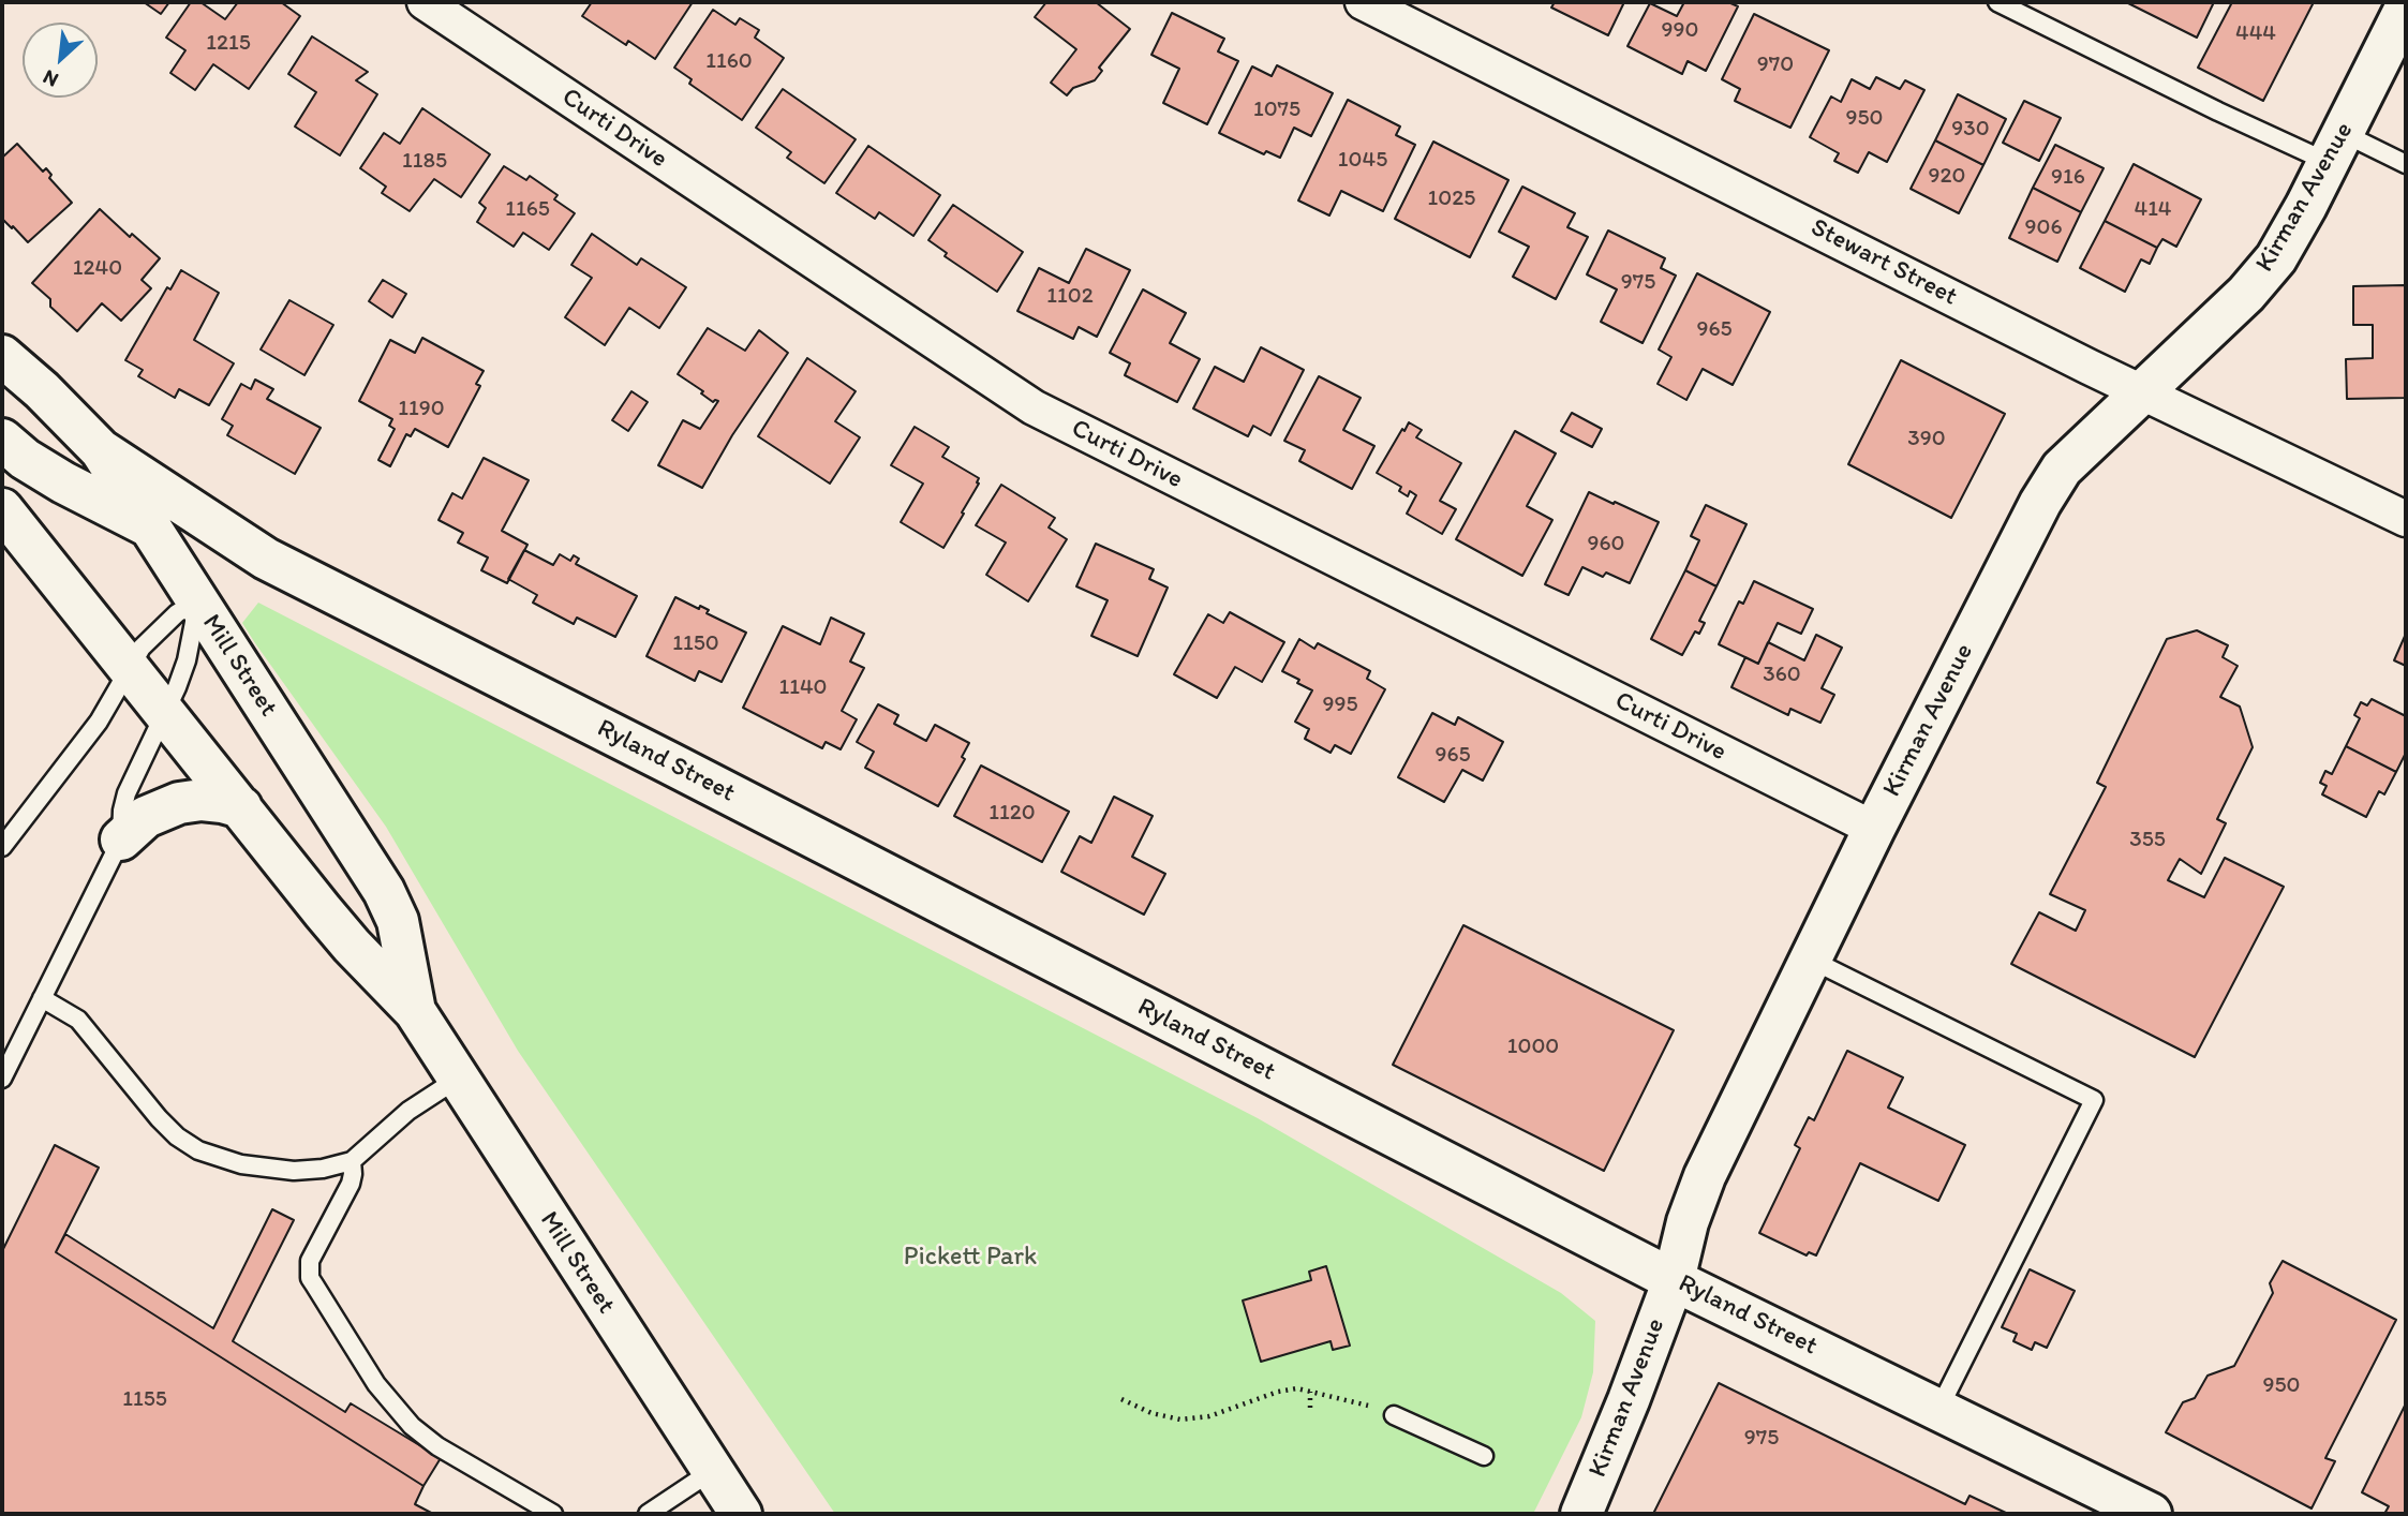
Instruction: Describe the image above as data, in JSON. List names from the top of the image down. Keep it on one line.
{"streets":{"main road":["Kirman Avenue","Mill Street","Ryland Street"],"street":["Curti Drive","Stewart Street"]},"crossings":[["Curti Drive","Kirman Avenue"],["Kirman Avenue","Stewart Street"],["Kirman Avenue","Ryland Street"]],"parks":["Pickett Park"],"house_numbers":["990","444","1215","1160","970","1075","950","930","1045","1185","920","916","1025","1165","414","906","1240","975","1102","965","1190","390","960","1150","360","1140","995","965","1120","355","1000","950","1155","975"],"north":"bottom left"}
